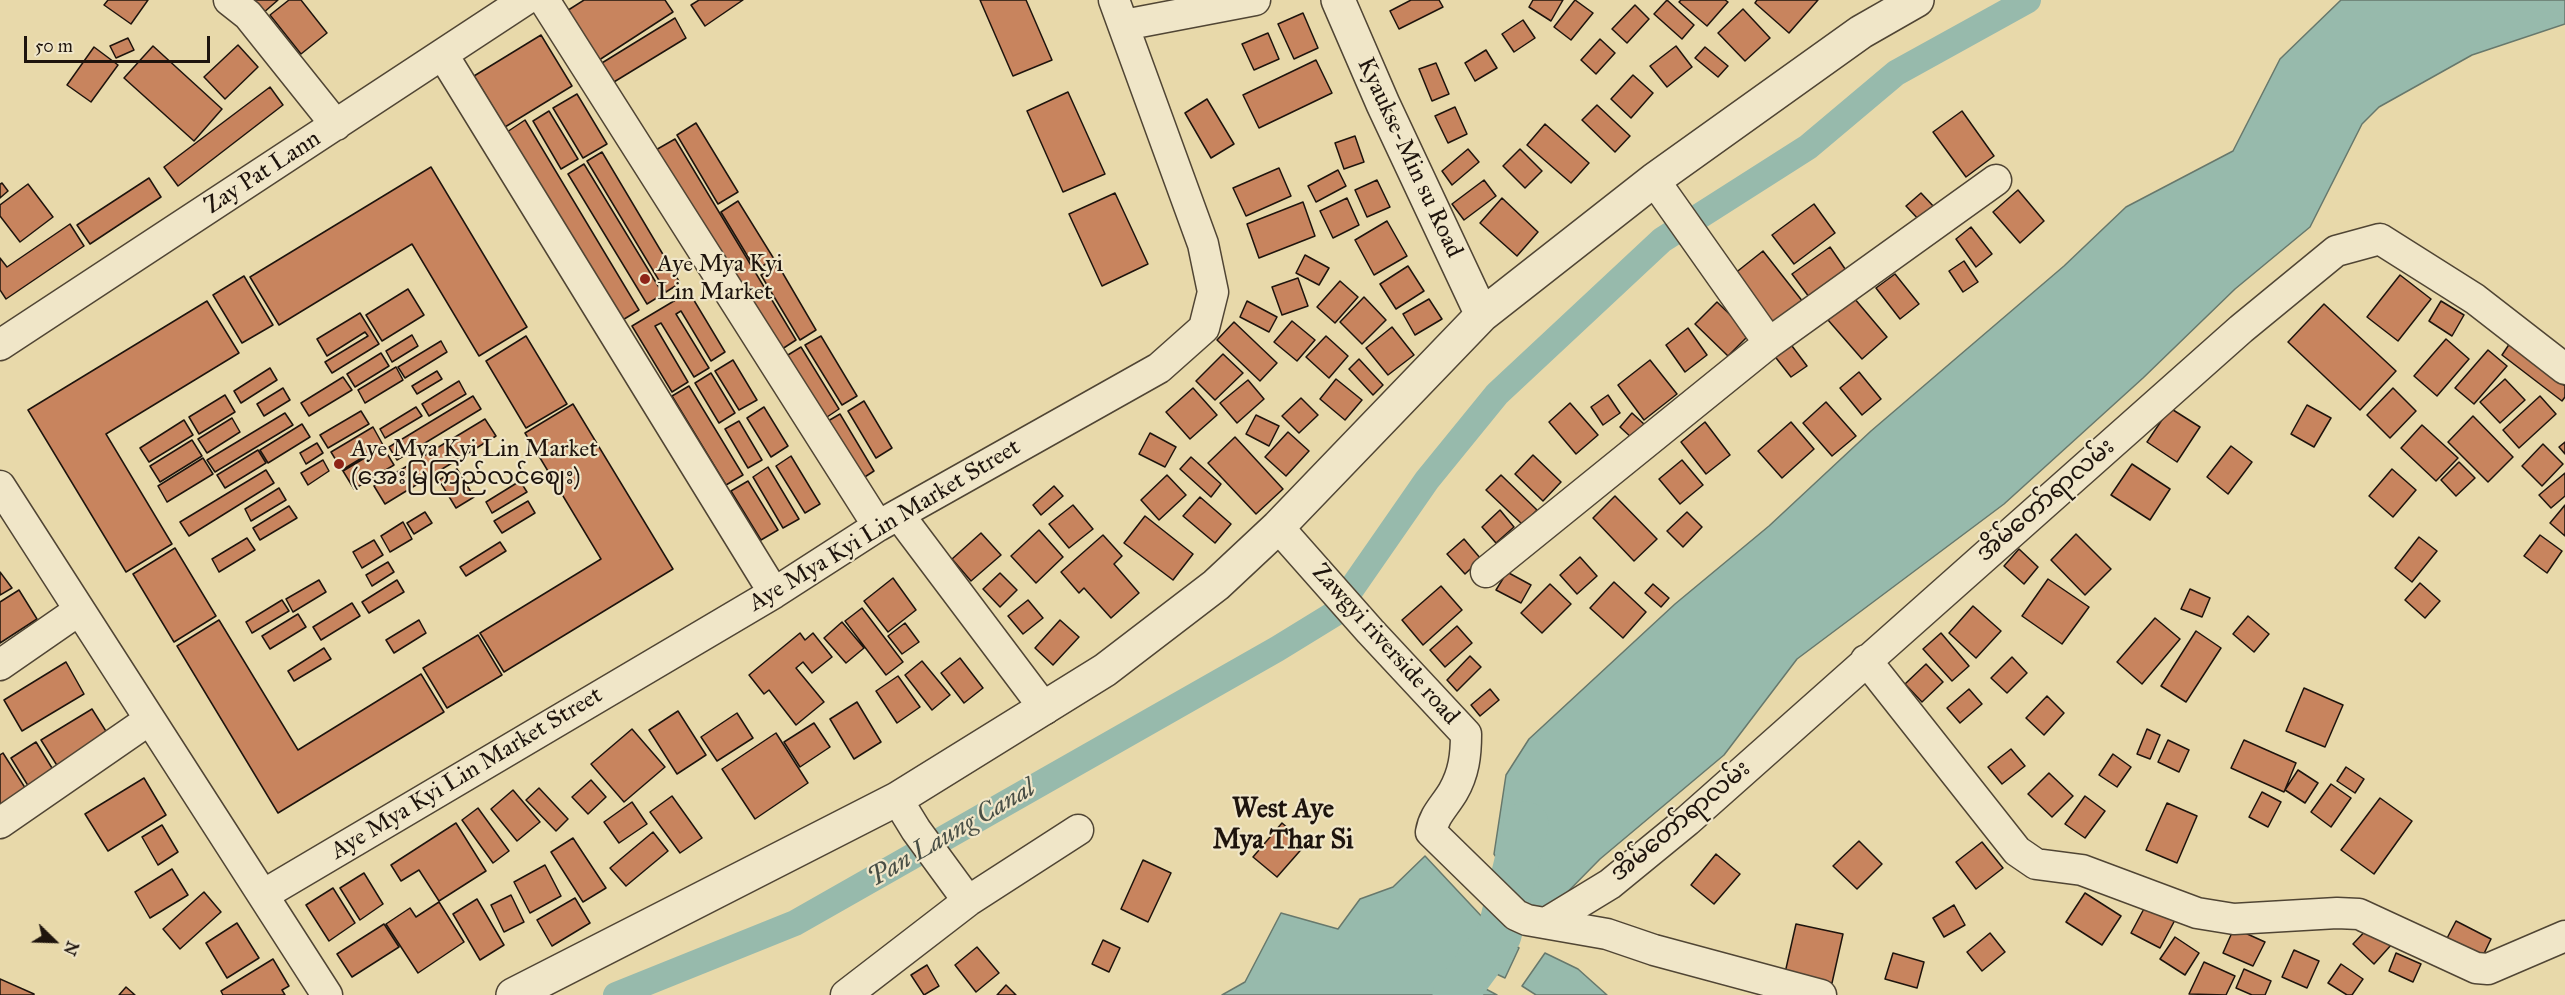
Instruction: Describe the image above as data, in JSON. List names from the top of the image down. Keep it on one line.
{"streets":{"street":["Kyaukse-Min su Road","Zay Pat Lann","အိမ်တော်ရာလမ်း","Aye Mya Kyi Lin Market Street","Zawgyi riverside road"]},"crossings":[["အိမ်တော်ရာလမ်း","Zawgyi riverside road"]],"districts":["West Aye Mya Thar Si"],"water":["Pan Laung Canal"],"places":["Aye Mya Kyi Lin Market","Aye Mya Kyi Lin Market (အေးမြကြည်လင်ဈေး)"],"scale_bar":"50 m","north":"bottom right"}
